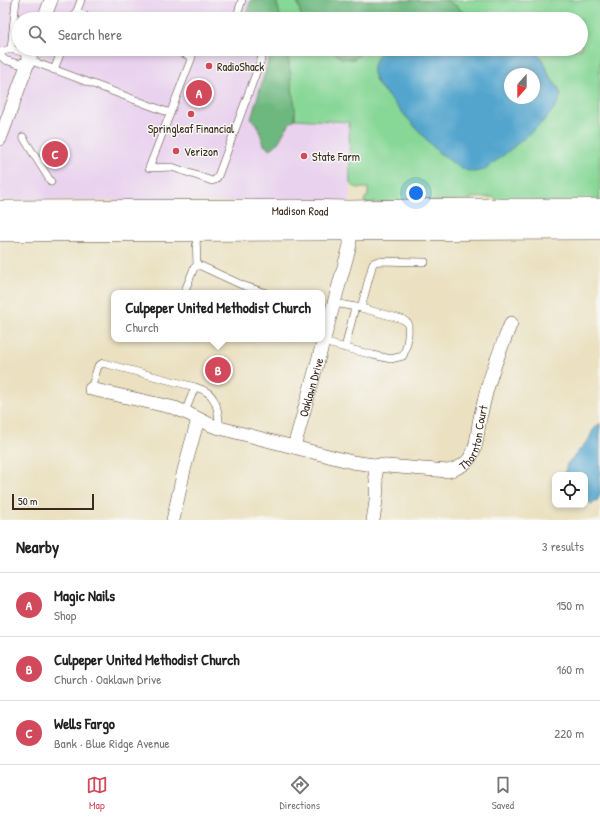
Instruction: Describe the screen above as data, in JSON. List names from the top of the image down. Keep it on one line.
{"streets":{"main road":["Madison Road"],"street":["Oaklawn Drive","Thornton Court"]},"crossings":[["Madison Road","Oaklawn Drive"]],"places":["RadioShack","Springleaf Financial","Verizon","State Farm"],"scale_bar":"50 m","north":"bottom","page":{"search":"Search here","pins":["A","C","B"],"popup":["Culpeper United Methodist Church","Church"],"scale":"50 m","heading":["Nearby","3 results"],"list":[{"mark":"A","name":"Magic Nails","note":"Shop","value":"150 m"},{"mark":"B","name":"Culpeper United Methodist Church","note":"Church · Oaklawn Drive","value":"160 m"},{"mark":"C","name":"Wells Fargo","note":"Bank · Blue Ridge Avenue","value":"220 m"}],"nav":["Map","Directions","Saved"]}}
